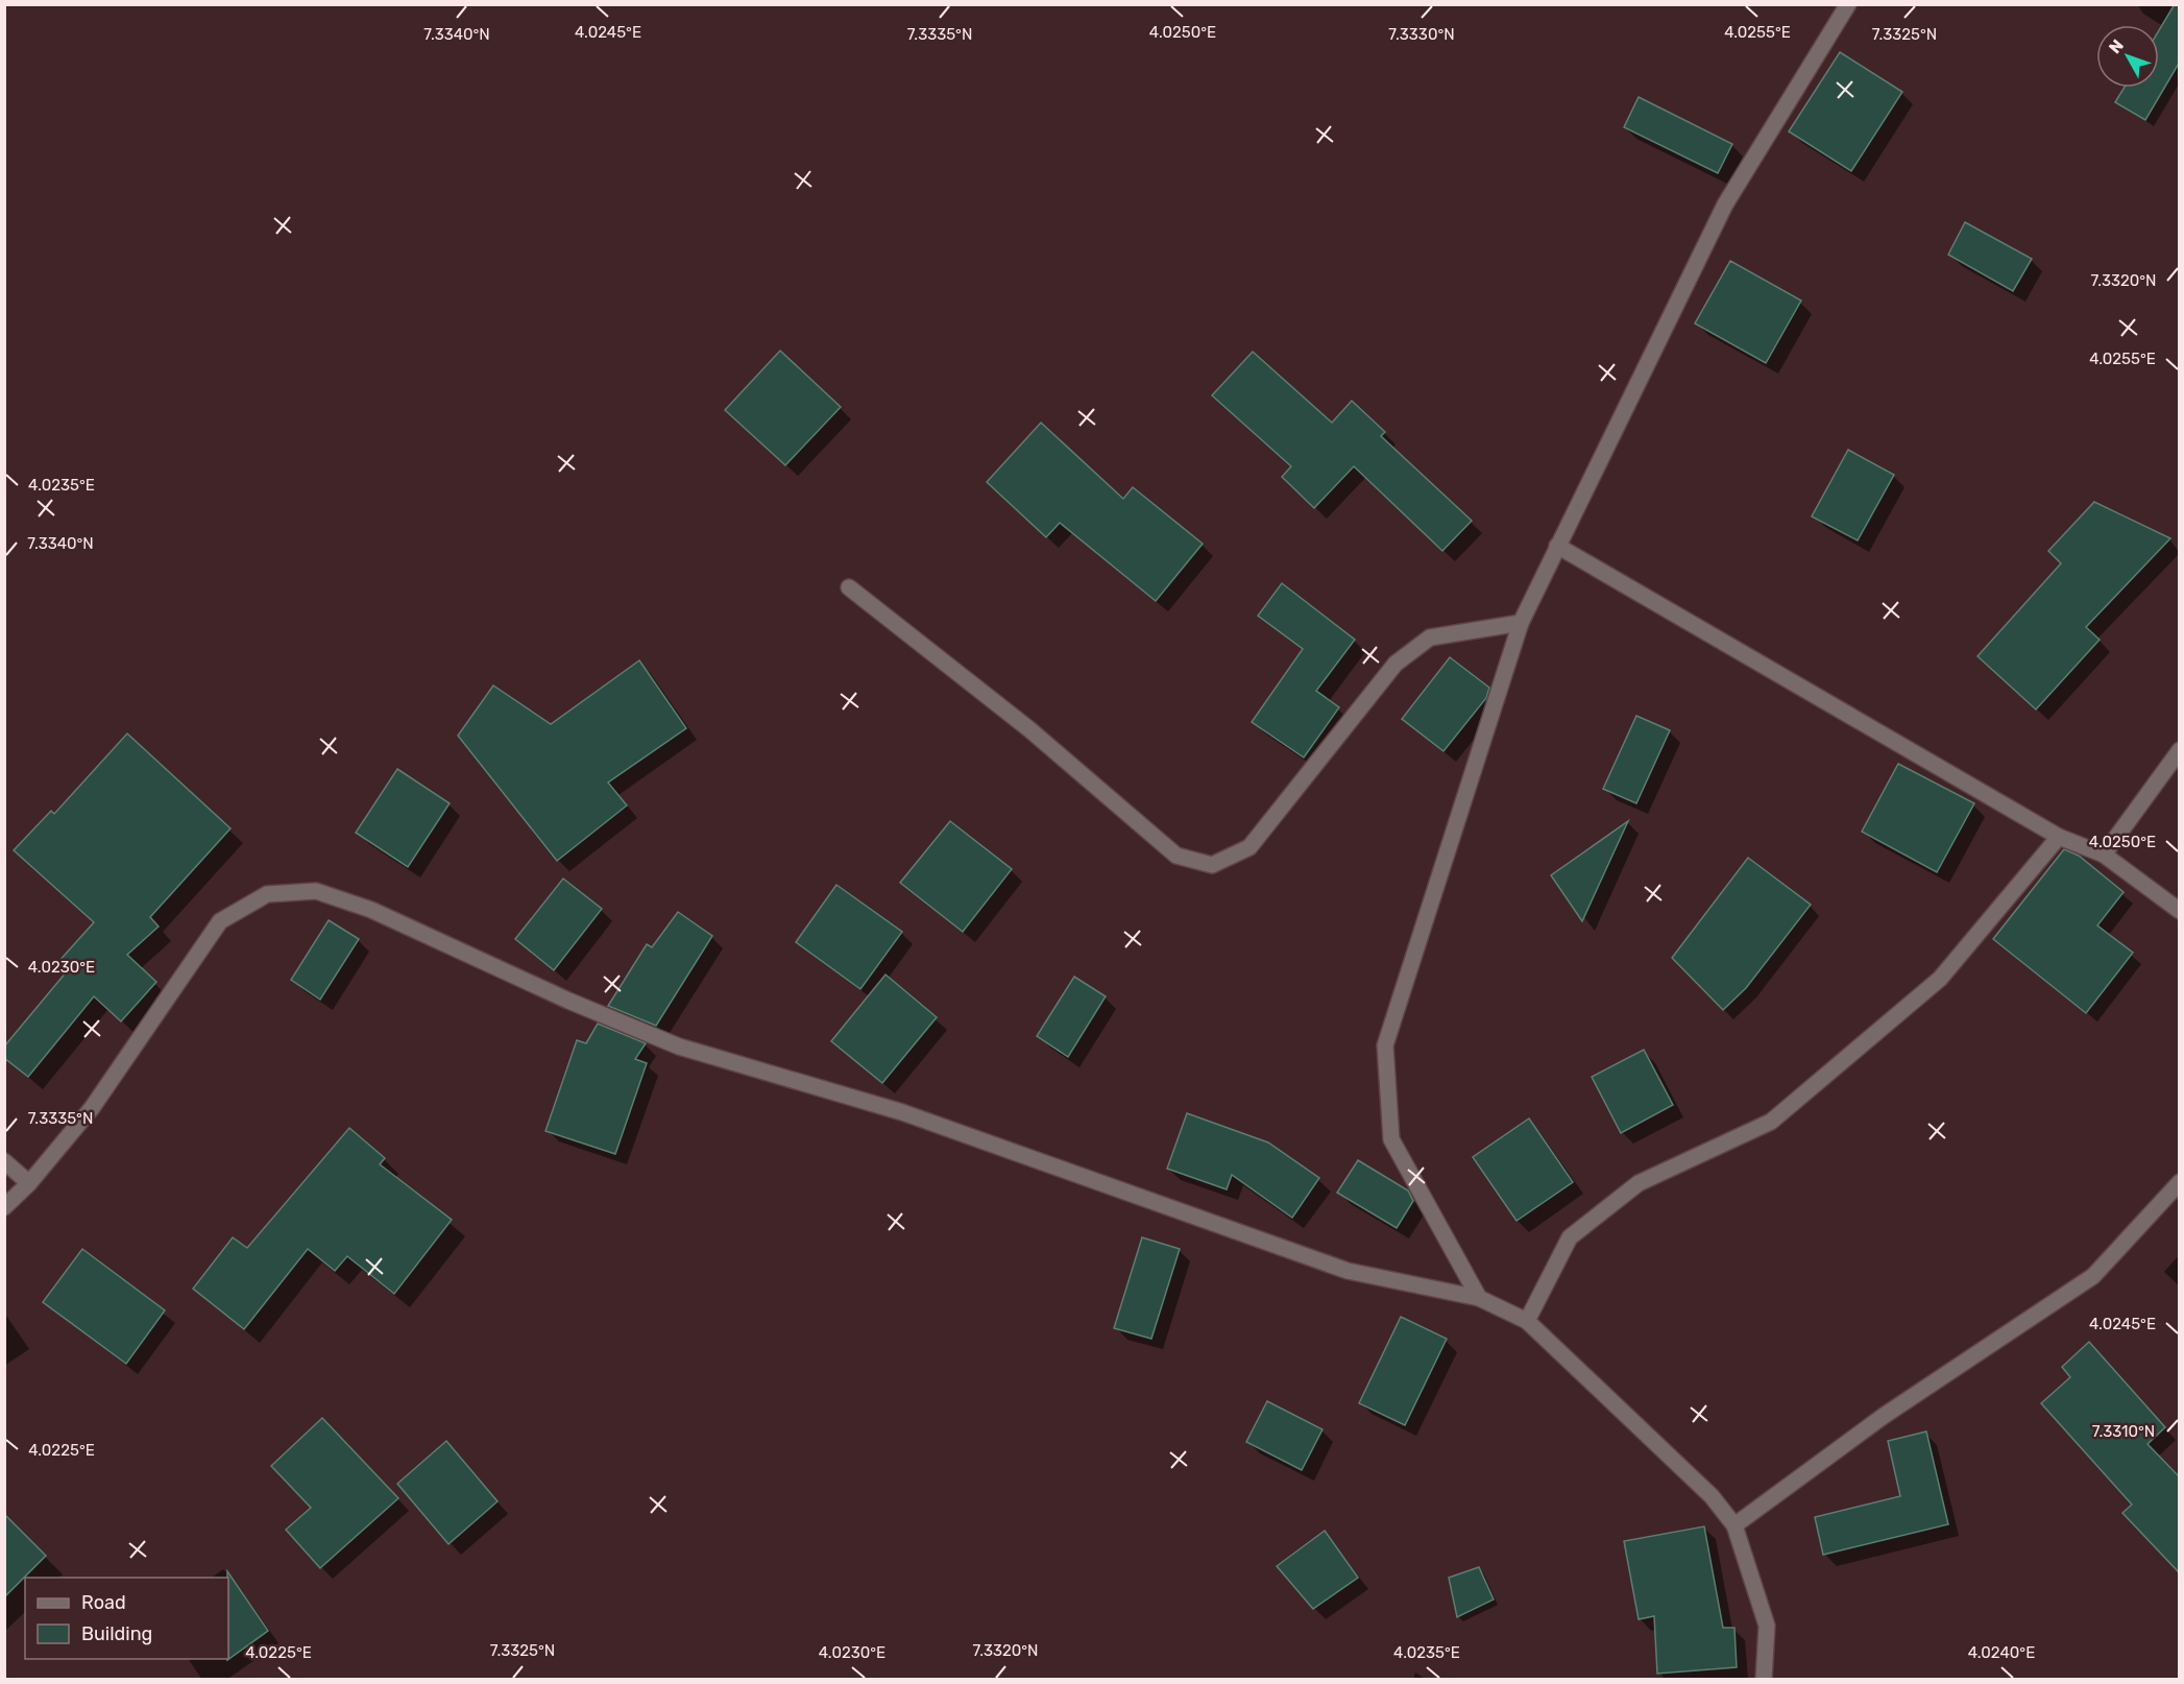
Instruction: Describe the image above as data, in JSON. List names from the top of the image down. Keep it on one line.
{"legend":["Road","Building"],"north":"top left","coordinates":["4.0245°E","4.0250°E","4.0255°E","7.3340°N","7.3335°N","7.3330°N","7.3325°N","7.3320°N","4.0235°E","4.0230°E","7.3310°N","4.0225°E","4.0240°E"]}
